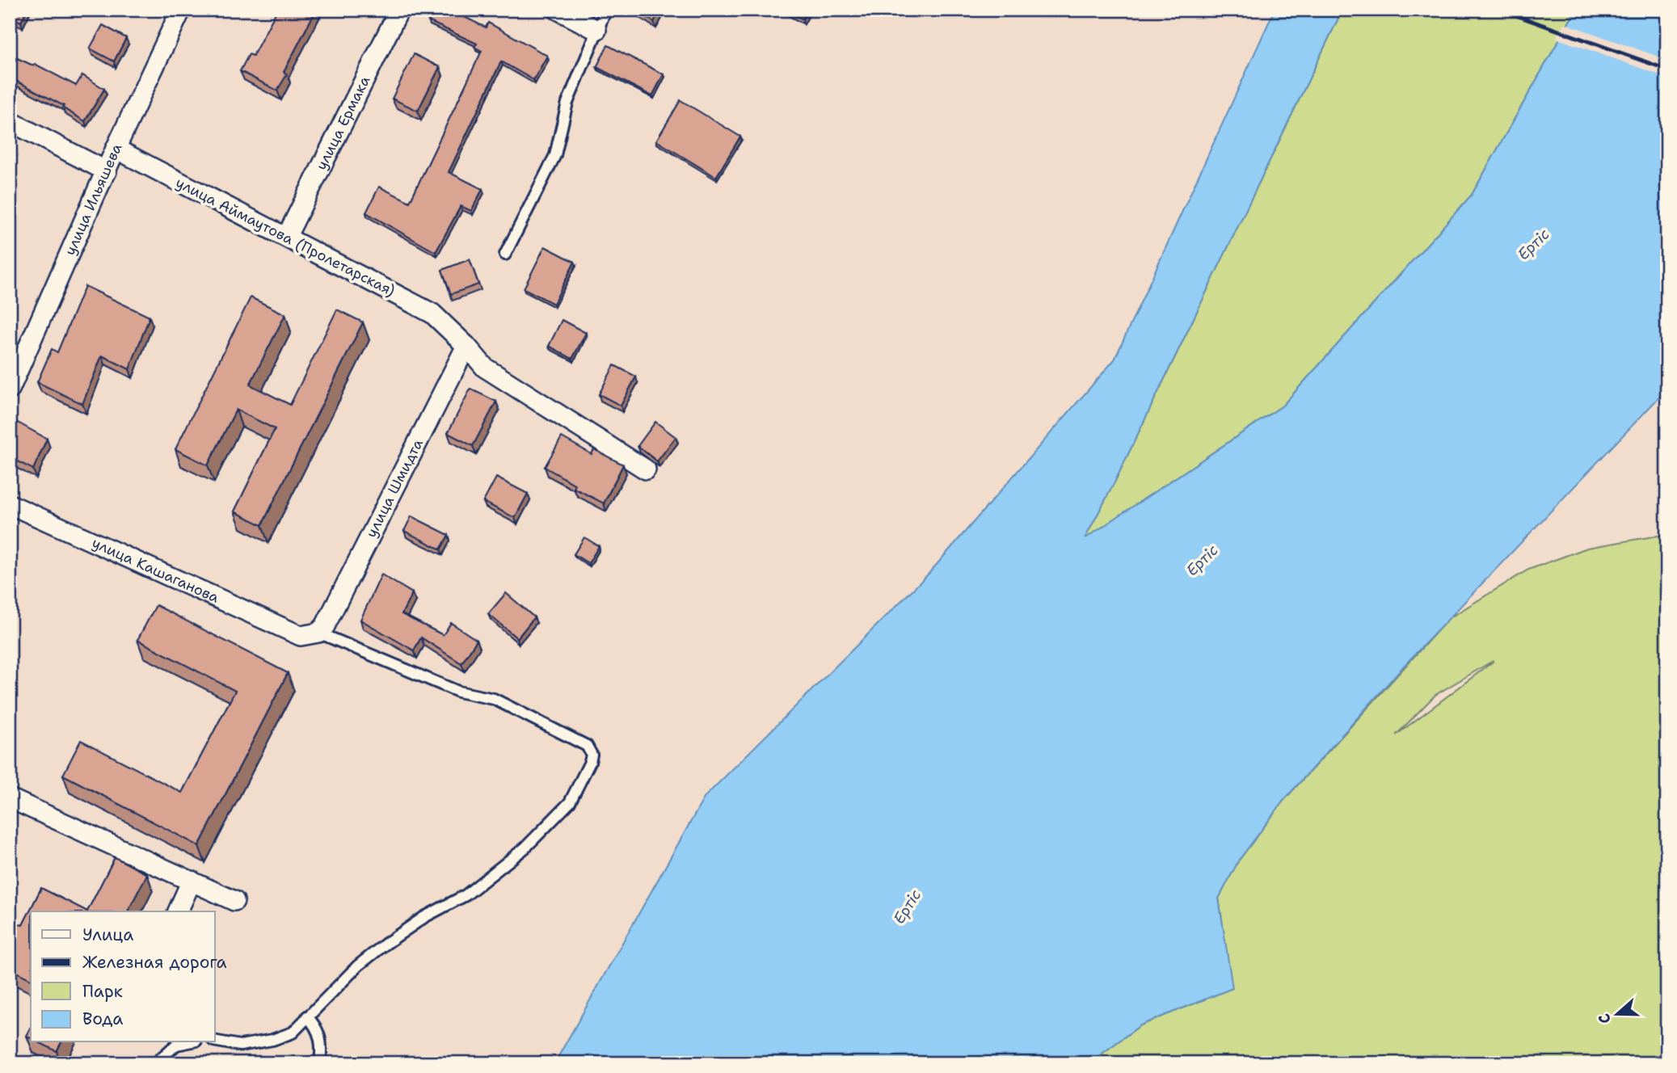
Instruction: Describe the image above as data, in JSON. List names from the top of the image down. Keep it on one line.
{"streets":{"street":["улица Ермака","улица Ильяшева","улица Аймаутова (Пролетарская)","улица Шмидта","улица Кашаганова"]},"crossings":[["улица Ермака","улица Аймаутова (Пролетарская)"],["улица Ильяшева","улица Аймаутова (Пролетарская)"],["улица Аймаутова (Пролетарская)","улица Шмидта"],["улица Шмидта","улица Кашаганова"]],"water":["Ертіс"],"legend":["Улица","Железная дорога","Парк","Вода"],"north":"left"}
